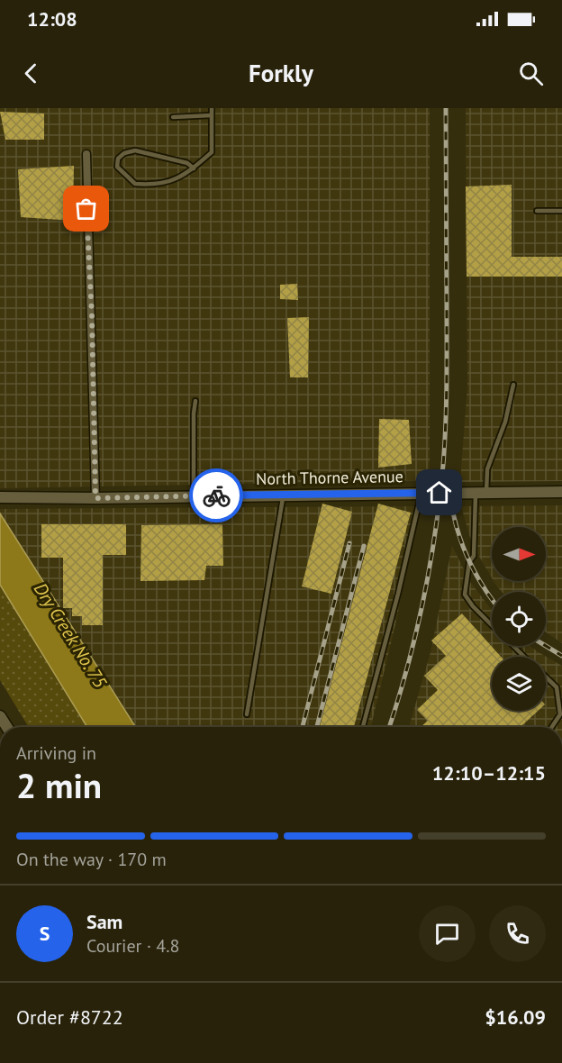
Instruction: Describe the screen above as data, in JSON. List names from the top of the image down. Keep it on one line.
{"streets":{"street":["North Thorne Avenue"]},"water":["Dry Creek No. 75"],"north":"right","page":{"status":"12:08","header":"Forkly","heading":["2 min","Arriving in","12:10–12:15"],"panel":["Sam","Courier · 4.8","Order #8722","$16.09"],"bar":"On the way · 170 m","round":"S"}}
